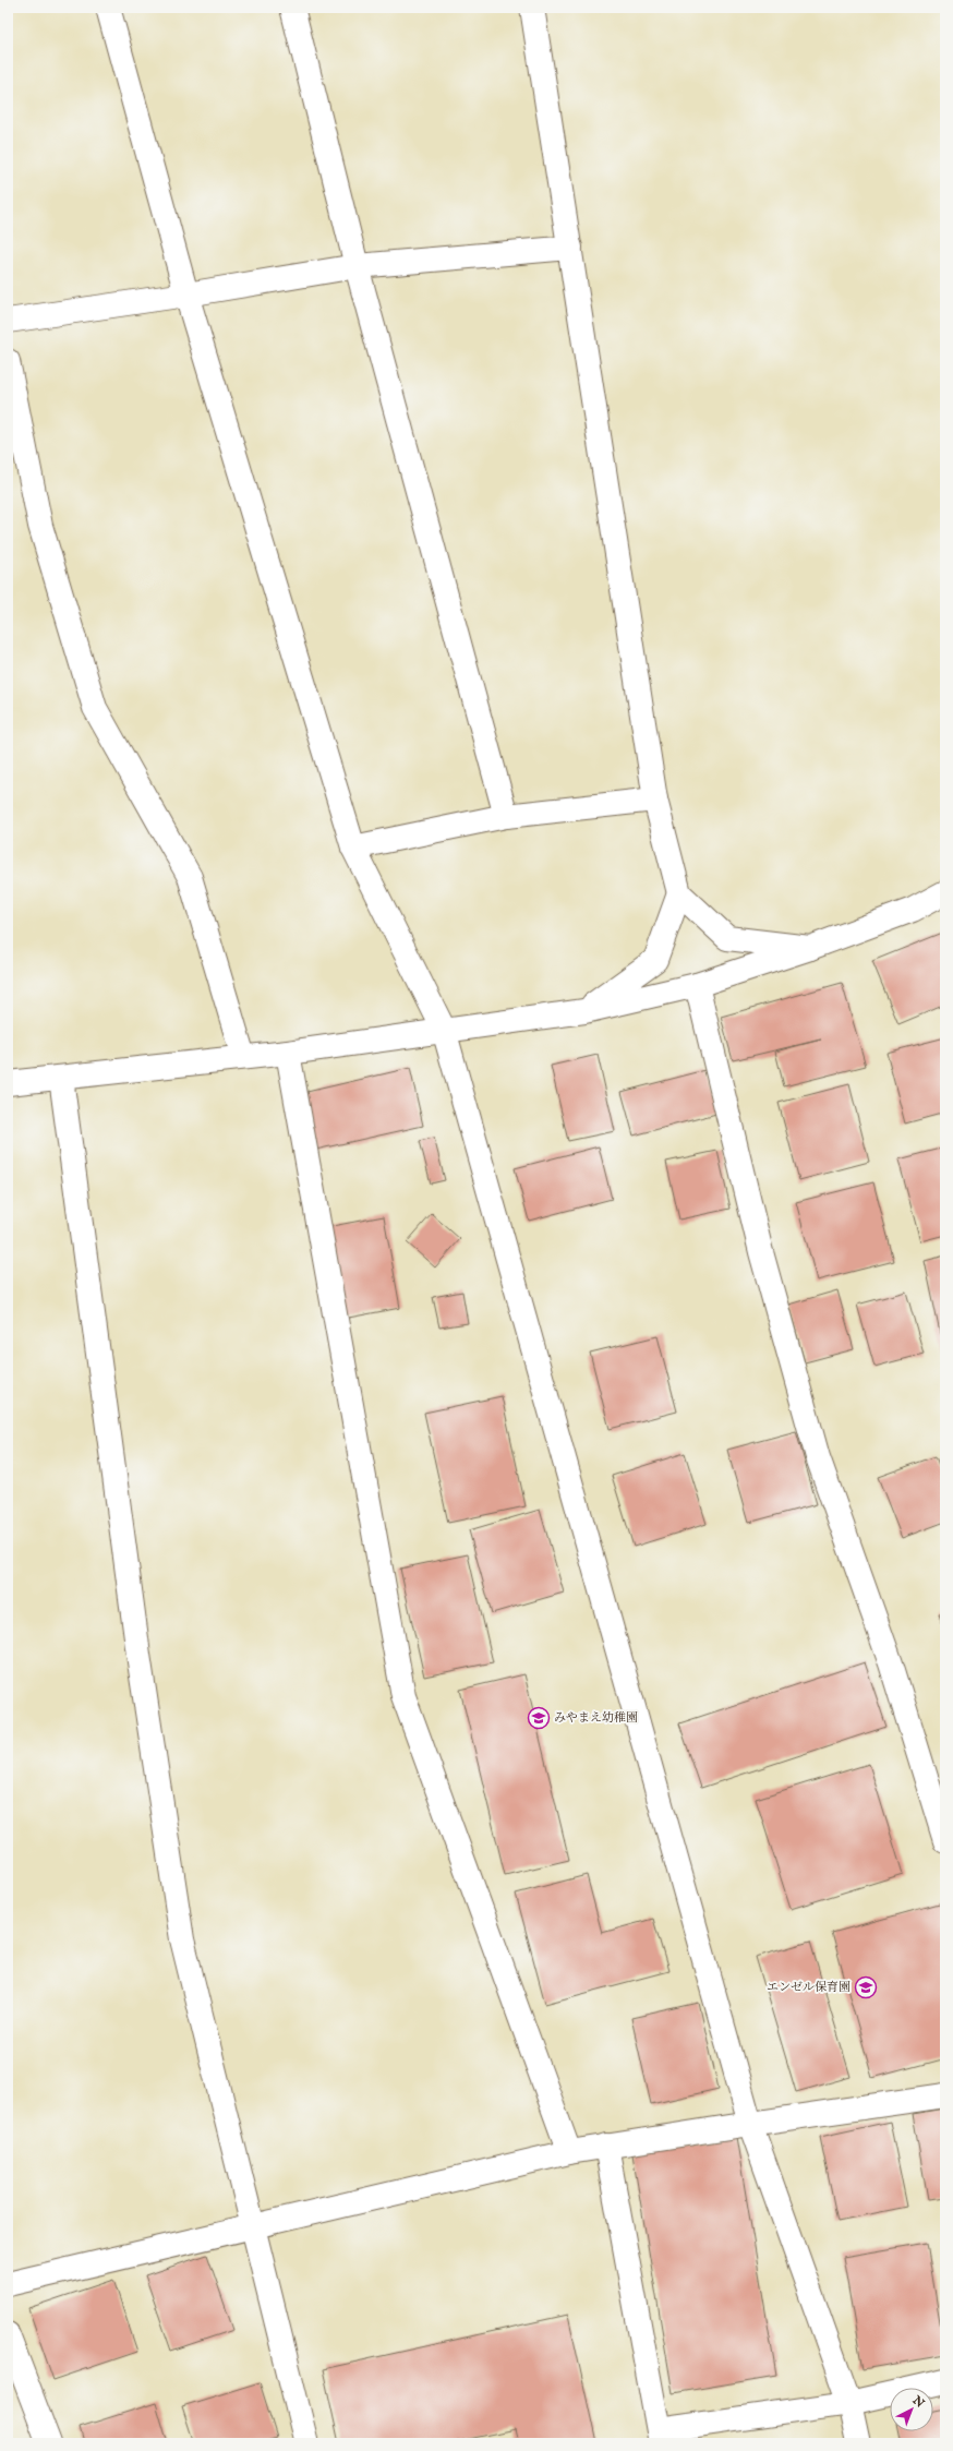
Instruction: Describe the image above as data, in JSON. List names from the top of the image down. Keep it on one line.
{"places":{"school or university":["みやまえ幼稚園","エンゼル保育園"]},"north":"top right"}
